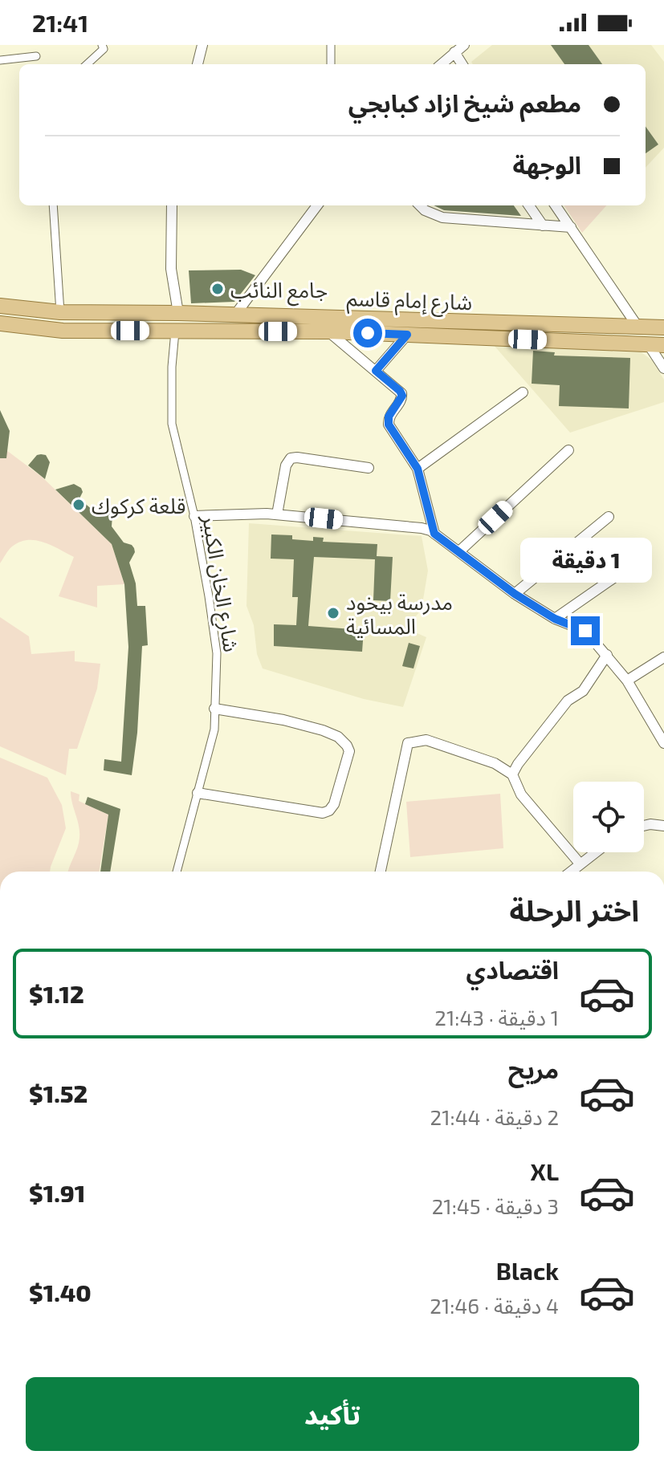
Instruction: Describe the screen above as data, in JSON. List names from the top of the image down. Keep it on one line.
{"streets":{"main road":["شارع إمام قاسم"],"street":["شارع الخان الكبير"]},"crossings":[["شارع إمام قاسم","شارع الخان الكبير"]],"places":["جامع النائب","قلعة كركوك","مدرسة بيخود المسائية"],"page":{"status":"21:41","banner":["مطعم شيخ ازاد كبابجي","الوجهة"],"bubble":"1 دقيقة","heading":"اختر الرحلة","list":[{"name":"اقتصادي","note":"1 دقيقة · 21:43","value":"$1.12"},{"name":"مريح","note":"2 دقيقة · 21:44","value":"$1.52"},{"name":"XL","note":"3 دقيقة · 21:45","value":"$1.91"},{"name":"Black","note":"4 دقيقة · 21:46","value":"$1.40"}],"buttons":"تأكيد"}}
